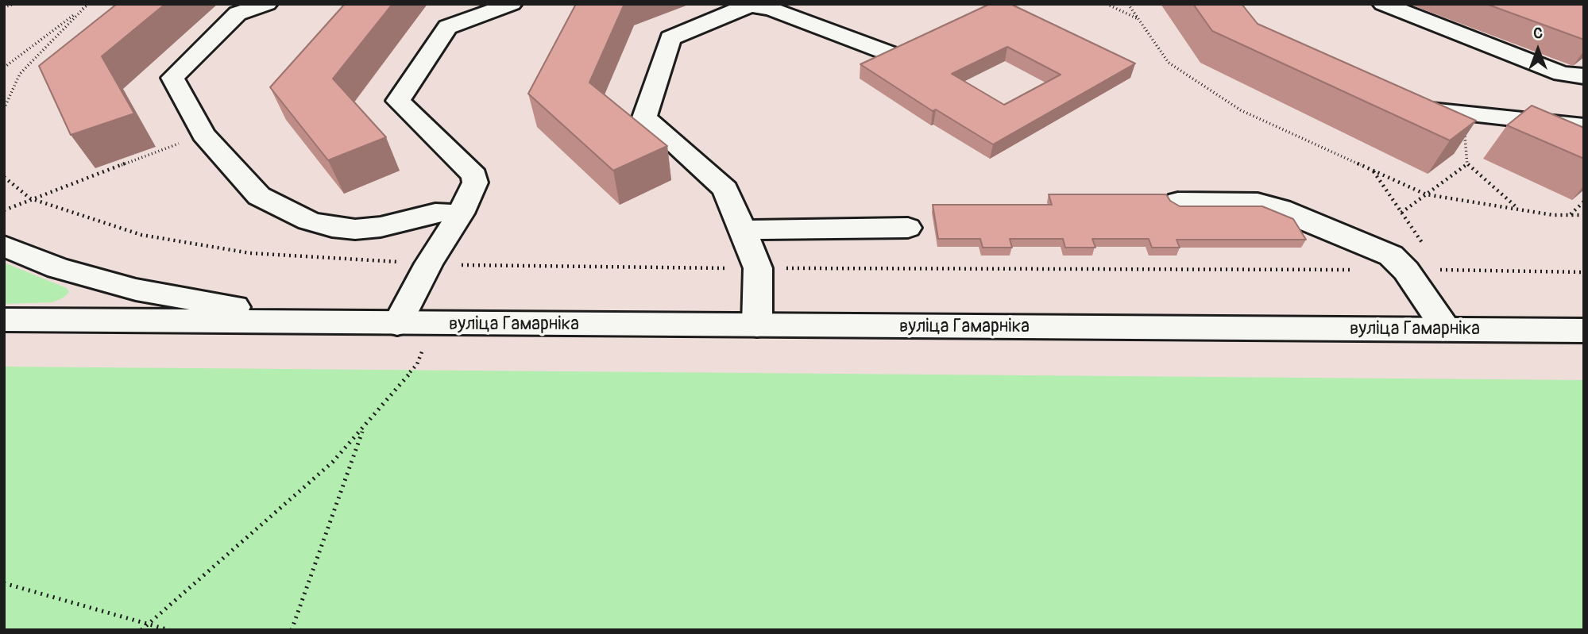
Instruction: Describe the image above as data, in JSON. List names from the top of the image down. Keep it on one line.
{"streets":{"main road":["вуліца Гамарніка"]},"north":"top"}
